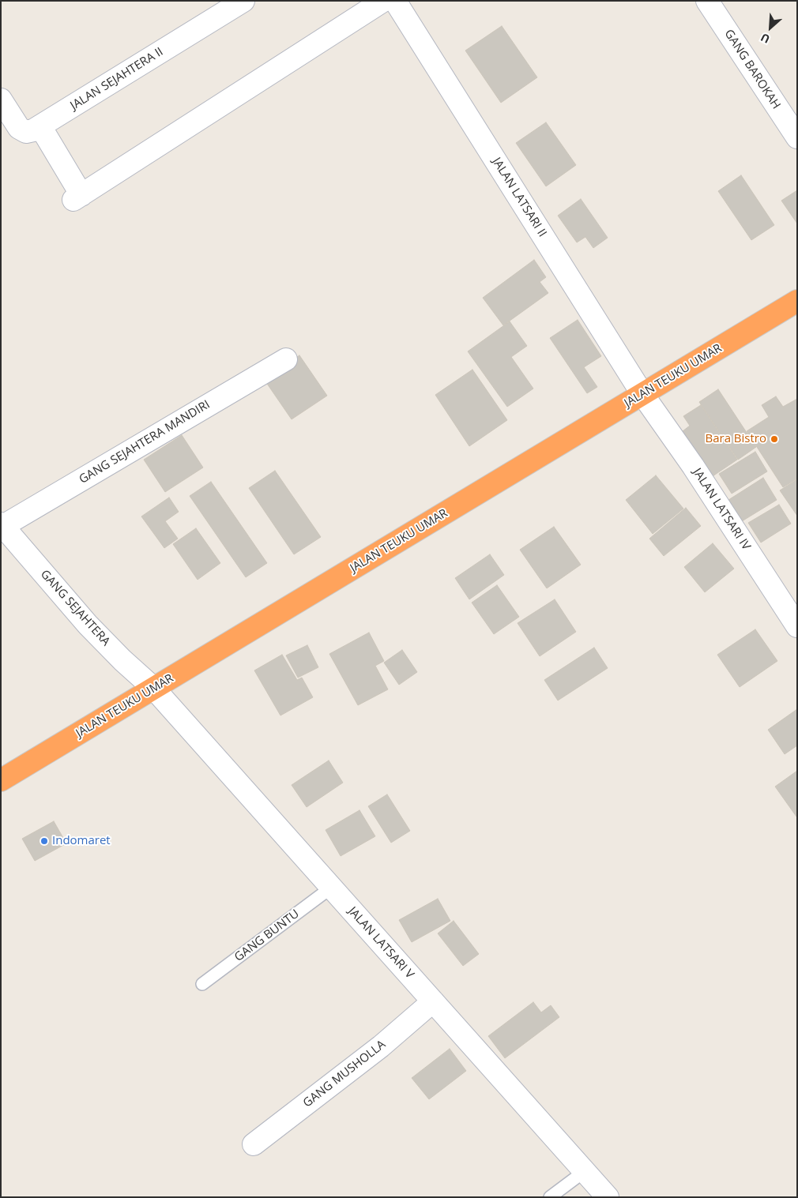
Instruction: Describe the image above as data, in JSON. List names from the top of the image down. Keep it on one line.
{"streets":{"highway":["JALAN TEUKU UMAR"],"street":["GANG BAROKAH","JALAN SEJAHTERA II","JALAN LATSARI II","GANG SEJAHTERA MANDIRI","JALAN LATSARI IV","GANG SEJAHTERA","JALAN LATSARI V","GANG MUSHOLLA"],"lane":["GANG BUNTU"]},"crossings":[["JALAN LATSARI II","JALAN TEUKU UMAR"],["JALAN LATSARI II","JALAN LATSARI IV"],["JALAN TEUKU UMAR","JALAN LATSARI IV"],["JALAN TEUKU UMAR","GANG SEJAHTERA"],["JALAN TEUKU UMAR","JALAN LATSARI V"],["GANG SEJAHTERA MANDIRI","GANG SEJAHTERA"],["GANG SEJAHTERA","JALAN LATSARI V"],["GANG BUNTU","JALAN LATSARI V"],["JALAN LATSARI V","GANG MUSHOLLA"]],"places":["Bara Bistro","Indomaret"],"north":"bottom left"}
